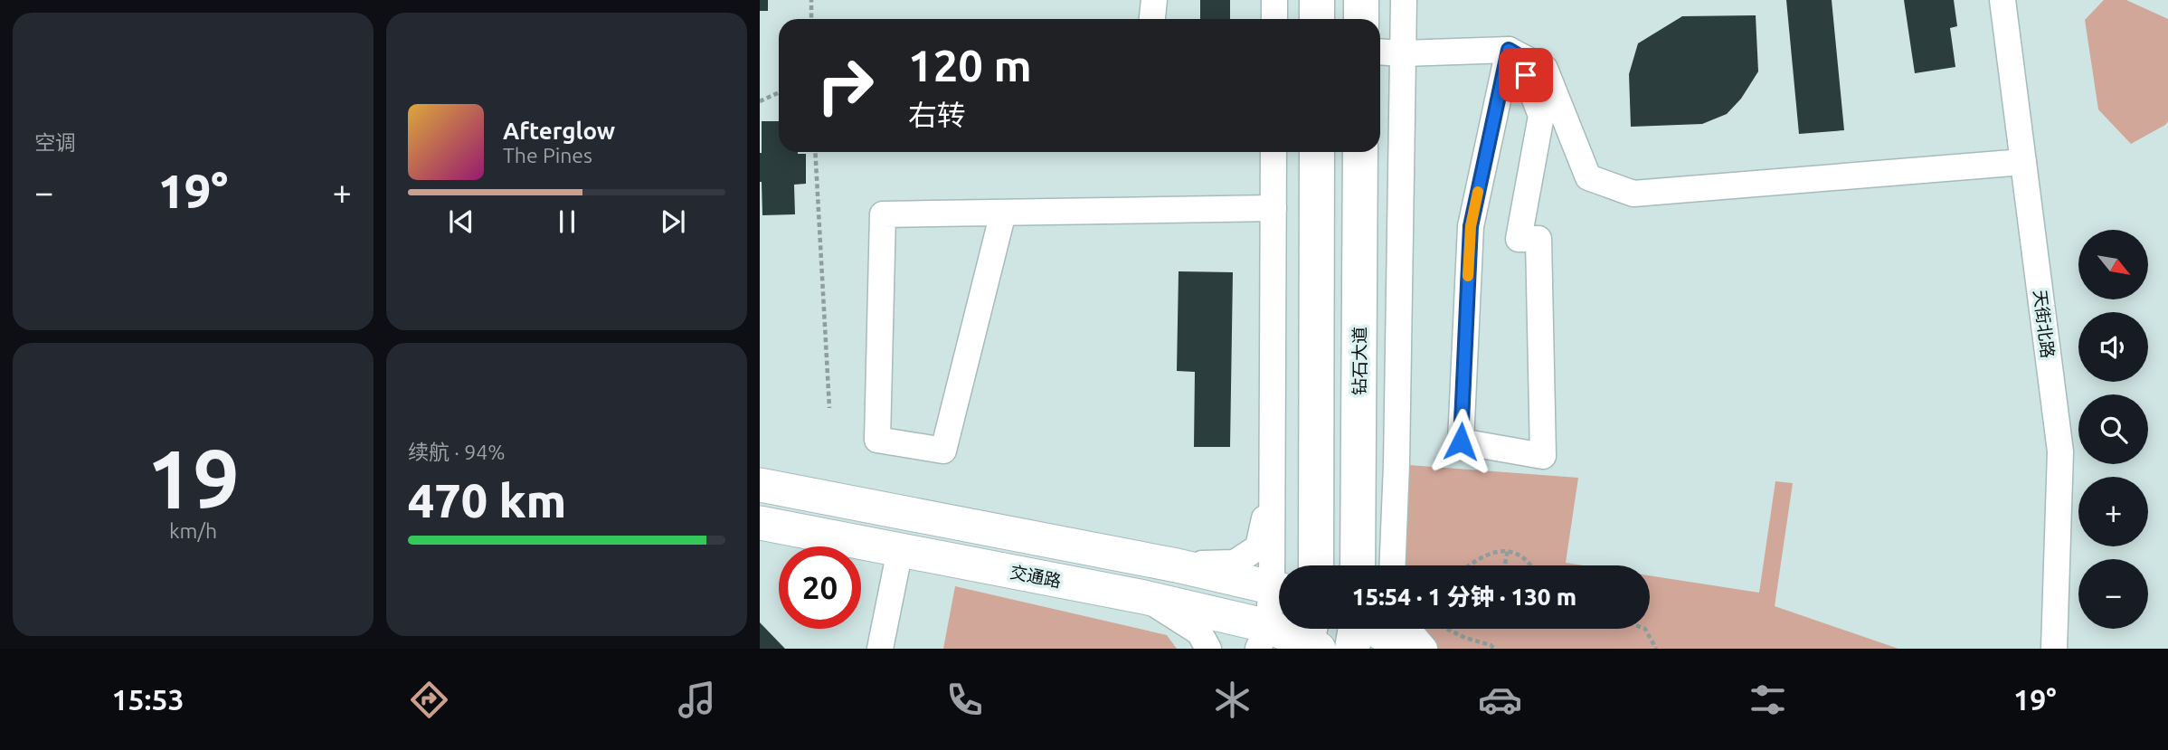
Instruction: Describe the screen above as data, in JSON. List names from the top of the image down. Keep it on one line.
{"streets":{"highway":["钻石大道"],"main road":["交通路"],"street":["天街北路"]},"north":"bottom right","page":{"tile":["空调",["19","km/h"],["续航 · 94%","470 km"]],"turn":["120 m","右转"],"song":["Afterglow","The Pines"],"heat":["−","19°","+"],"map_buttons":["+","−"],"limit":"20","trip":"15:54 · 1 分钟 · 130 m","tabs":["15:53","19°"]}}
